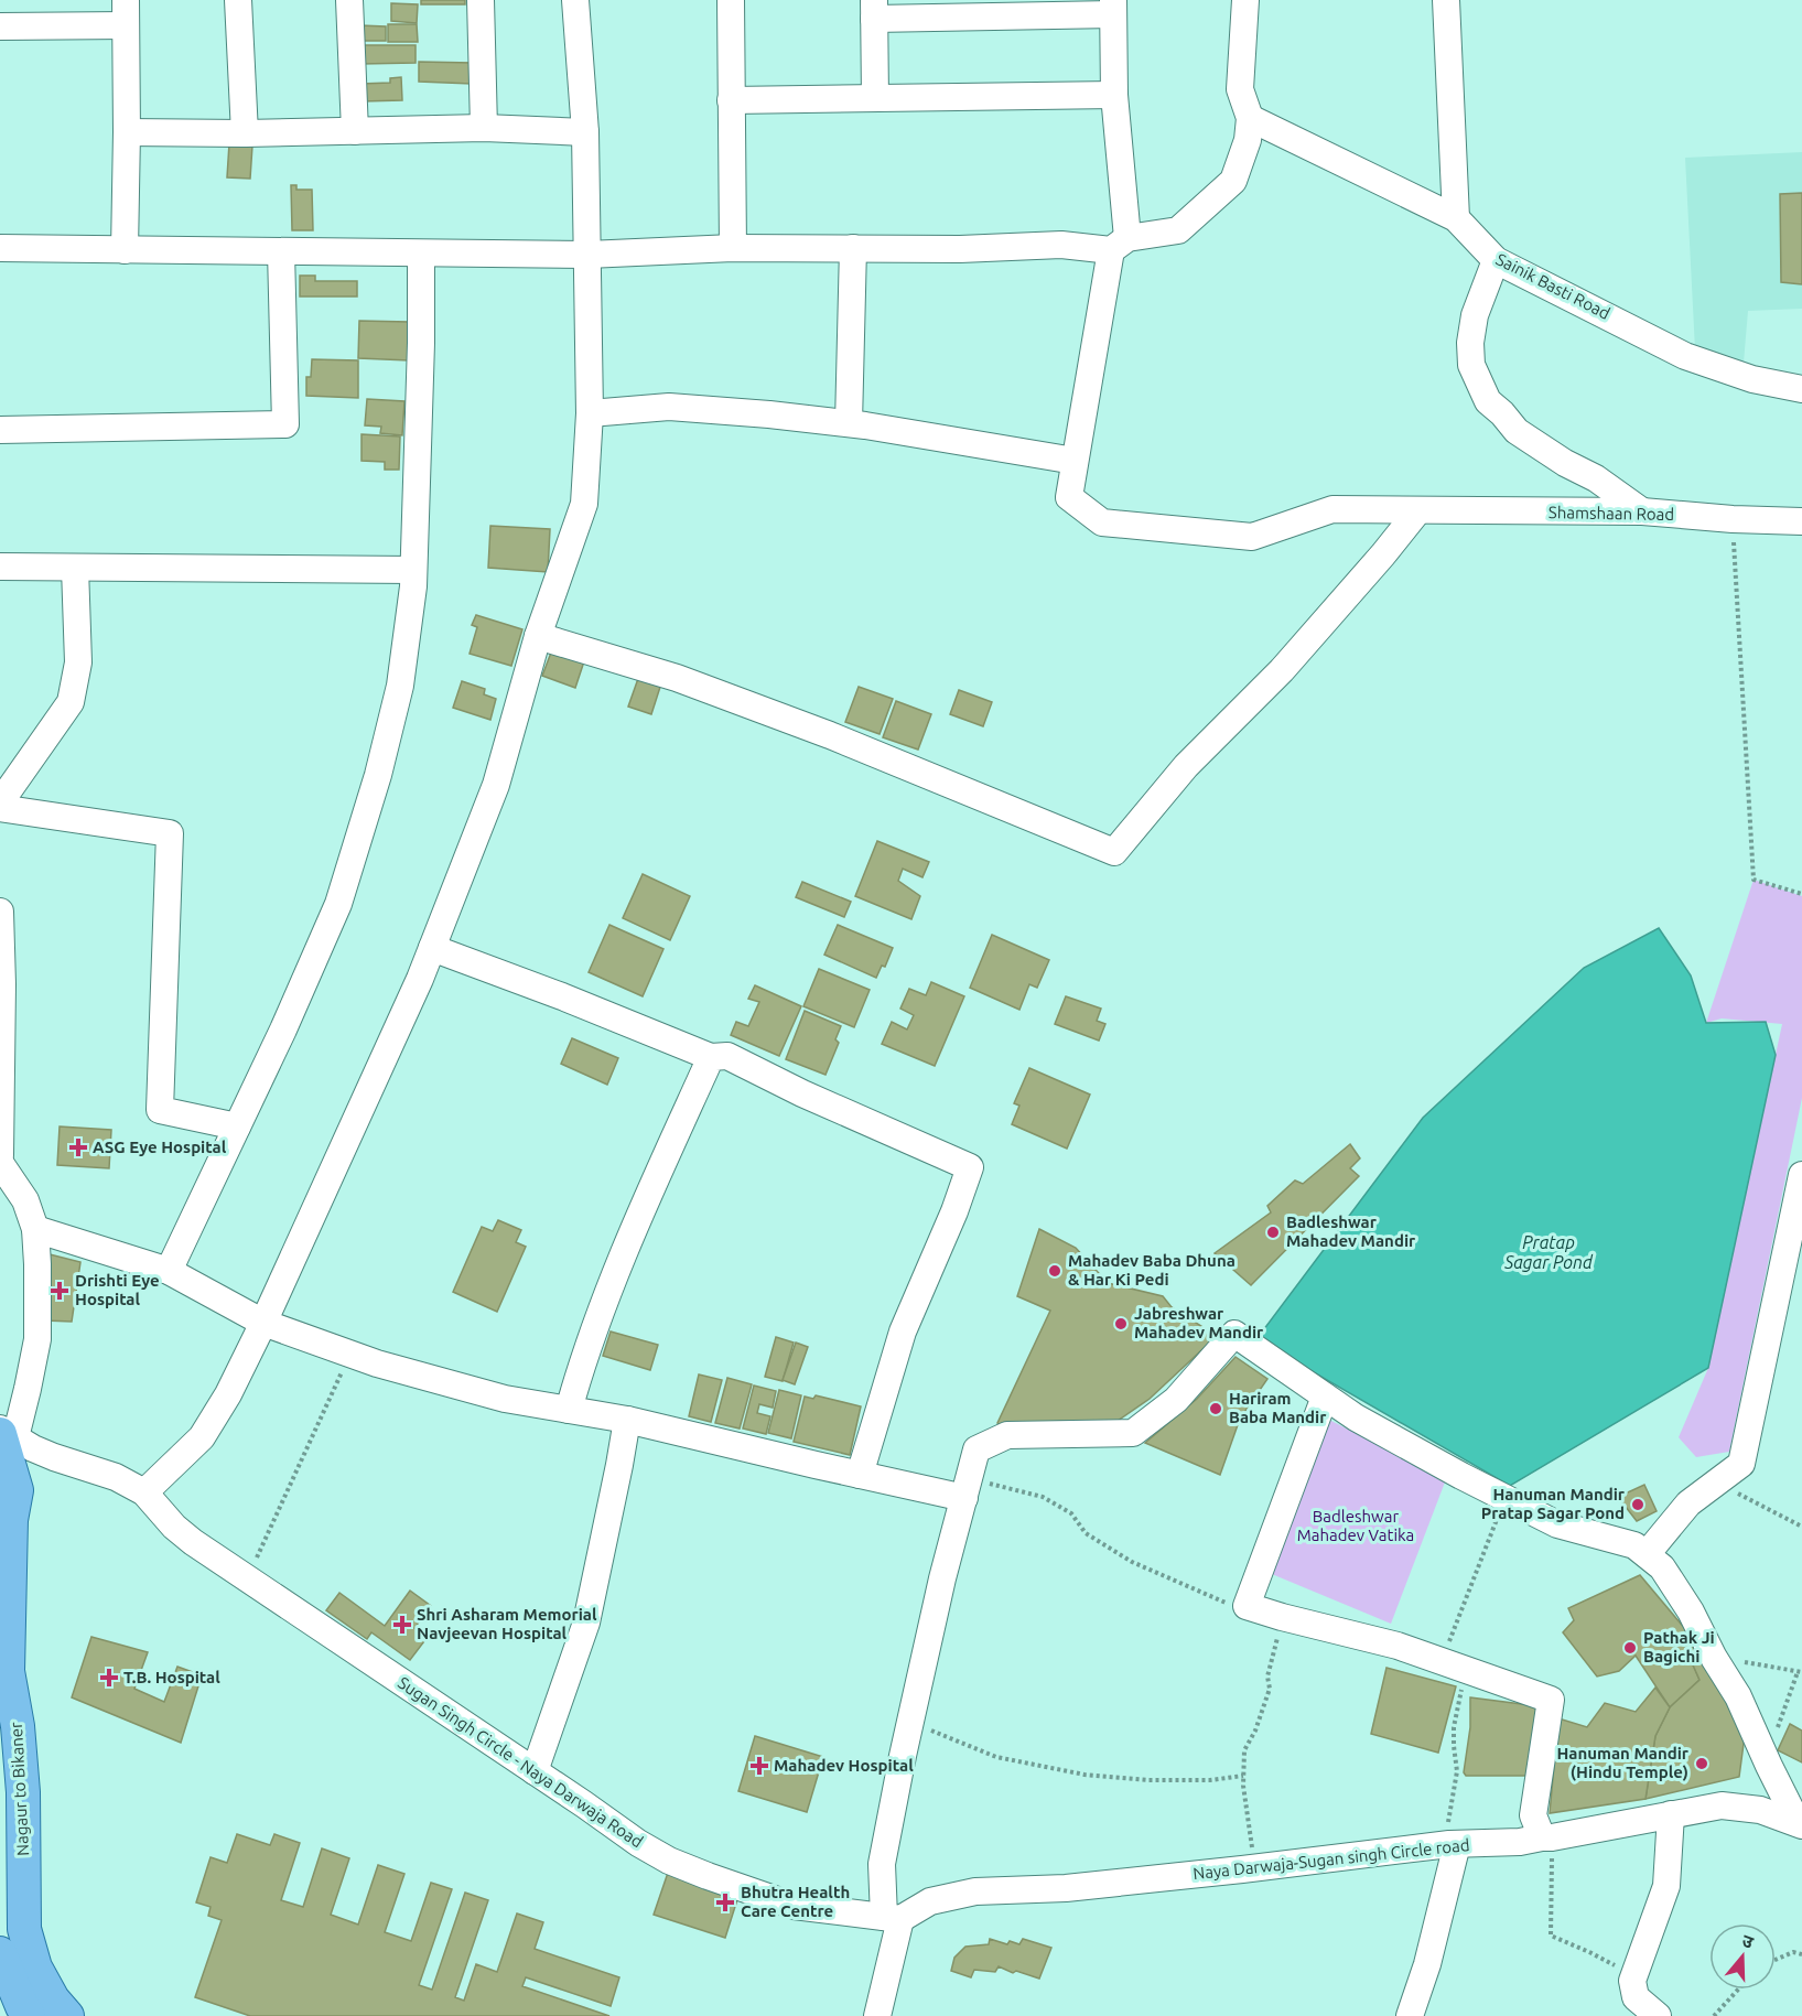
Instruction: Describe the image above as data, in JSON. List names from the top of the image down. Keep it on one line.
{"streets":{"main road":["Nagaur to Bikaner"],"street":["Sainik Basti Road","Shamshaan Road","Sugan Singh Circle - Naya Darwaja Road","Naya Darwaja-Sugan singh Circle road"]},"crossings":[["Sugan Singh Circle - Naya Darwaja Road","Naya Darwaja-Sugan singh Circle road"]],"water":["Pratap Sagar Pond"],"parks":["Badleshwar Mahadev Vatika"],"places":{"health":["ASG Eye Hospital","Drishti Eye Hospital","Shri Asharam Memorial Navjeevan Hospital","T.B. Hospital","Mahadev Hospital","Bhutra Health Care Centre"],"other":["Badleshwar Mahadev Mandir","Mahadev Baba Dhuna & Har Ki Pedi","Jabreshwar Mahadev Mandir","Hariram Baba Mandir","Hanuman Mandir Pratap Sagar Pond","Pathak Ji Bagichi","Hanuman Mandir (Hindu Temple)"]},"north":"top"}
